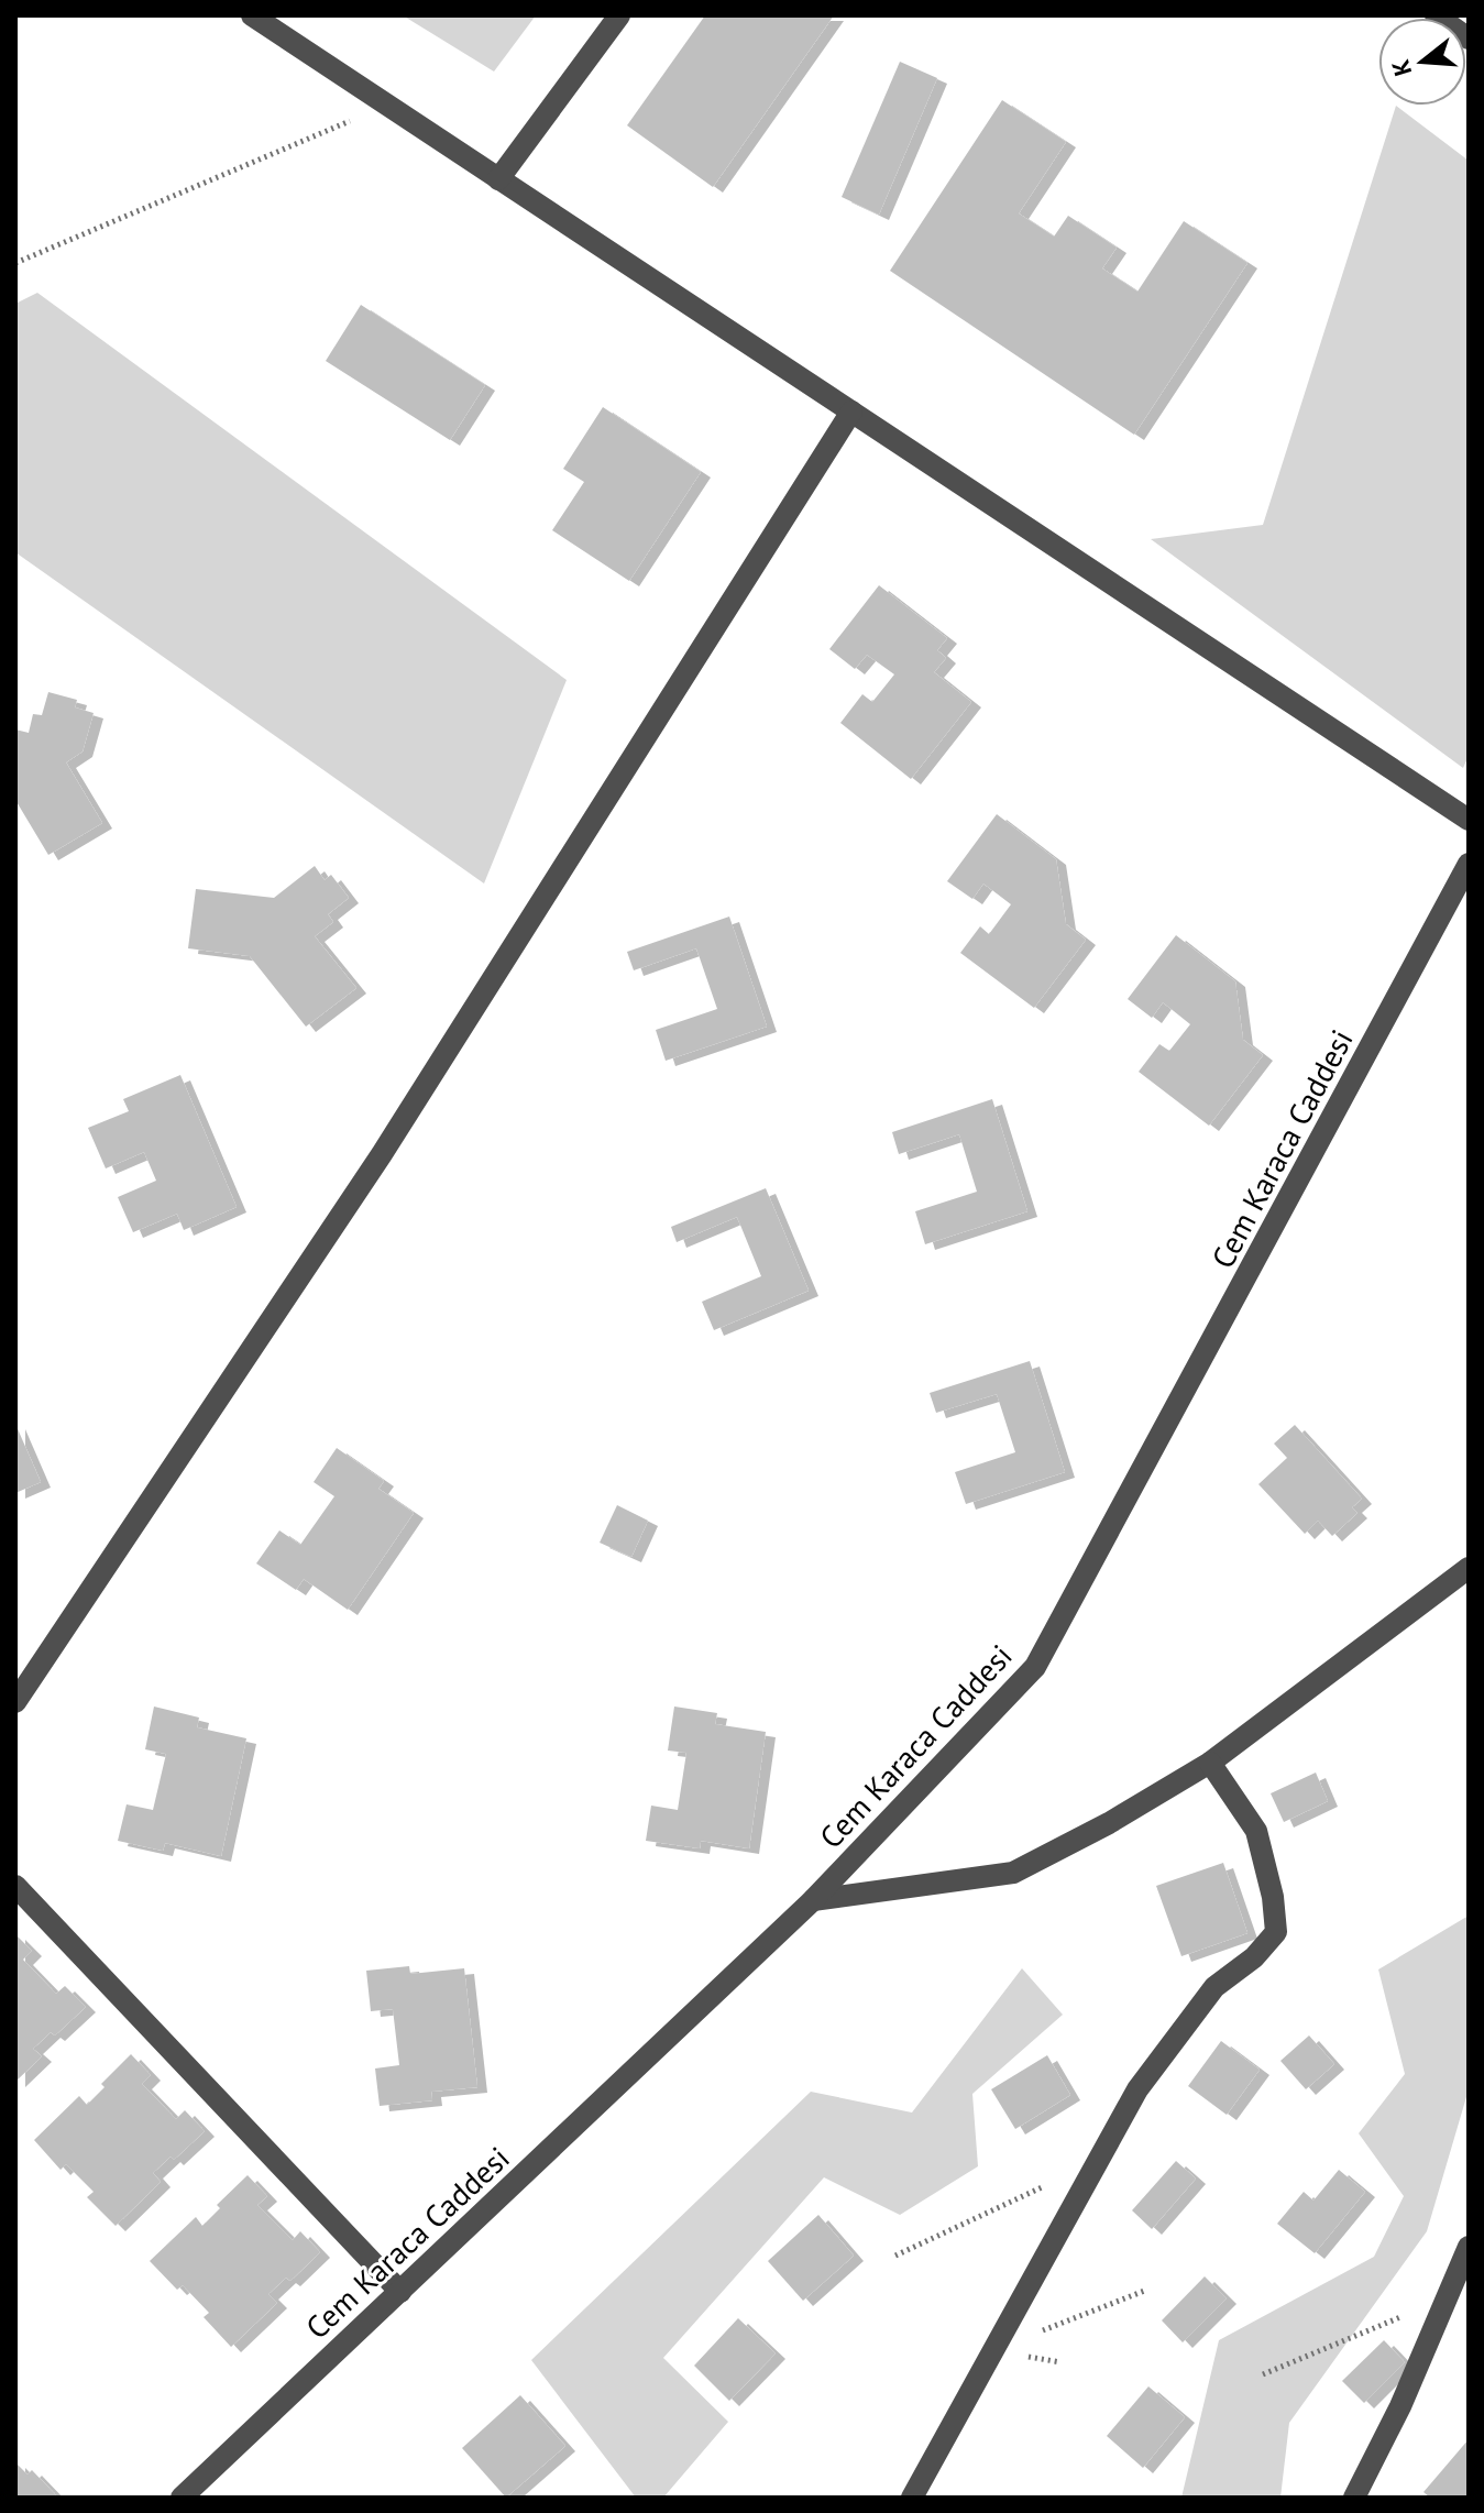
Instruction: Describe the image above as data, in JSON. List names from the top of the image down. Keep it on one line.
{"streets":{"street":["Cem Karaca Caddesi"]},"north":"left"}
